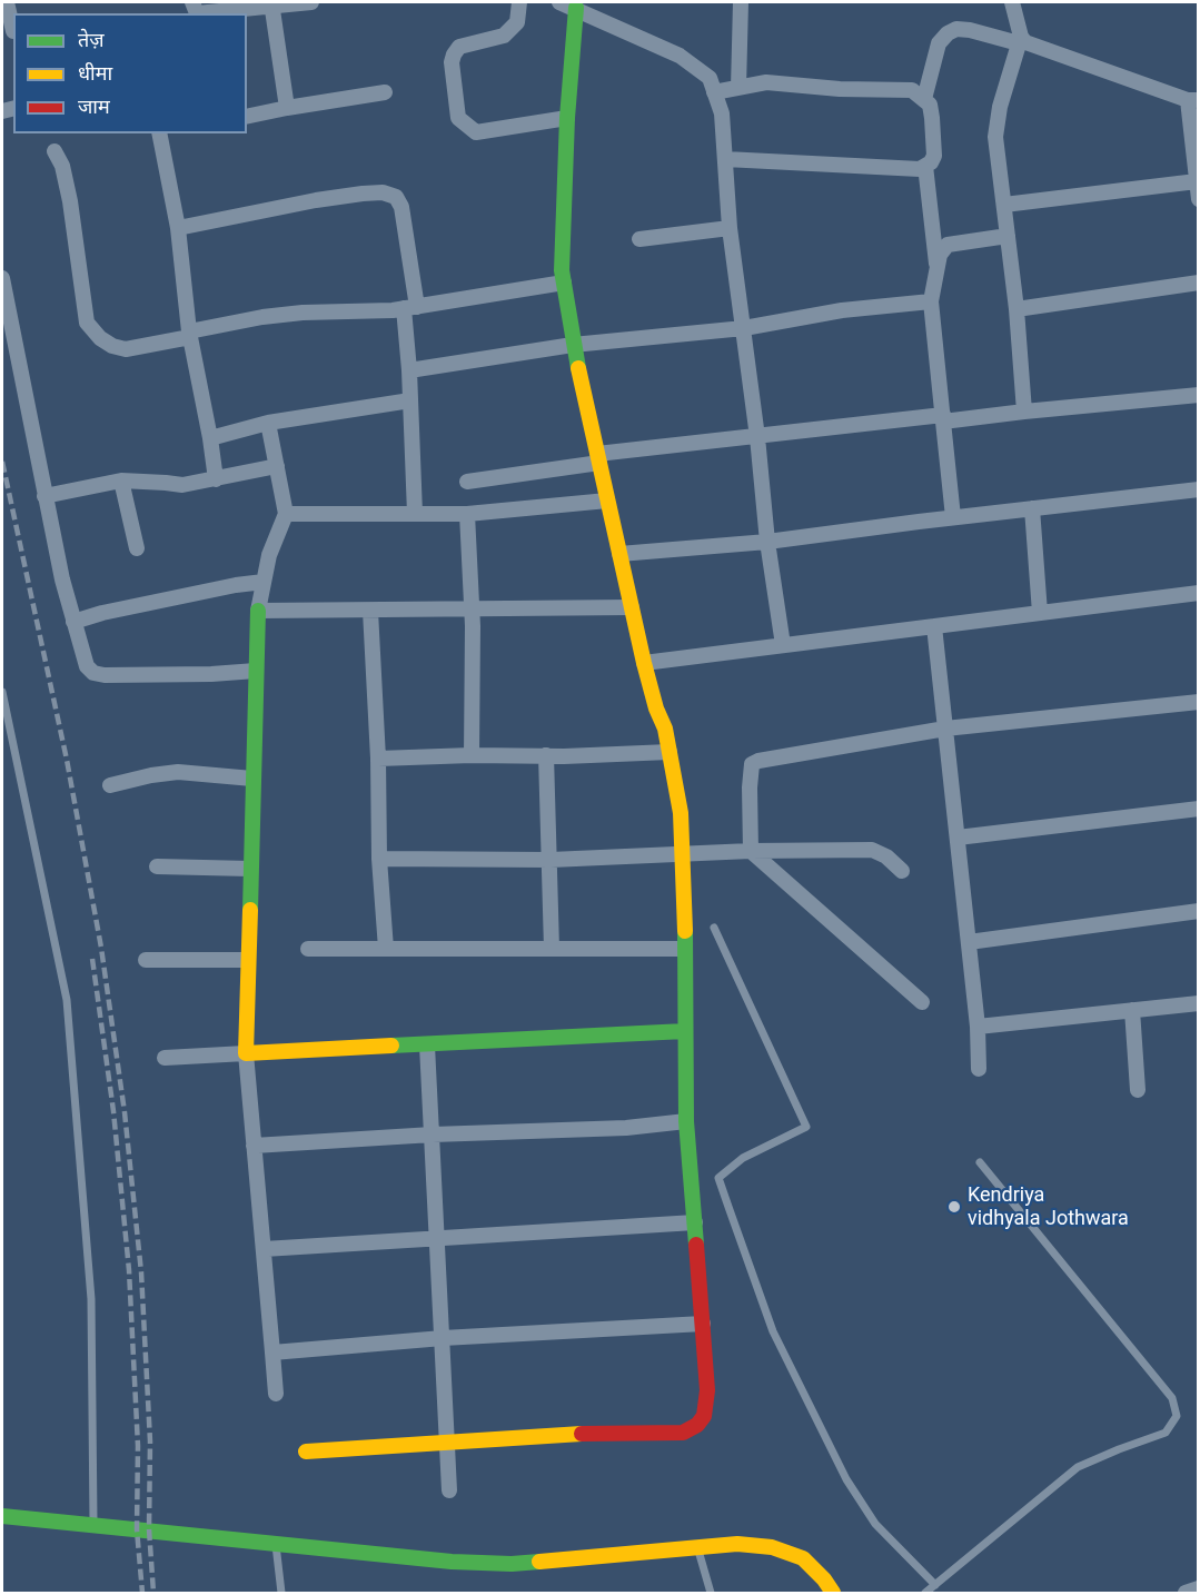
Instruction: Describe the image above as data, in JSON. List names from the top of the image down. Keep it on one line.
{"places":["Kendriya vidhyala Jothwara"],"legend":["तेज़","धीमा","जाम"]}
